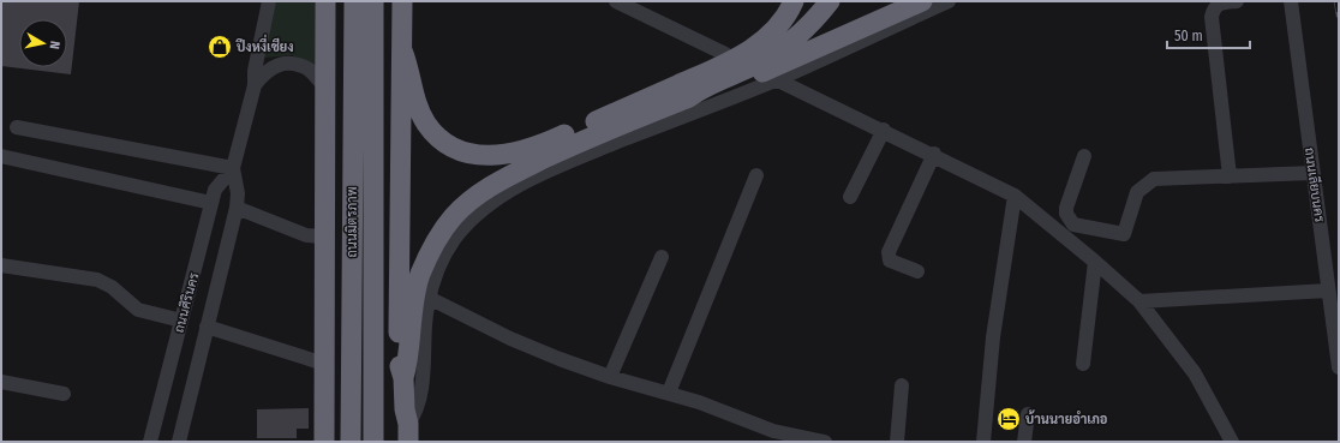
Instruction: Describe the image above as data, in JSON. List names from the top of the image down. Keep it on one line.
{"streets":{"highway":["ถนนมิตรภาพ"],"street":["ถนนเลียบนคร","ถนนศิรินคร"]},"places":{"shop":["ปึงหงี่เชียง"],"hotel":["บ้านนายอำเภอ"]},"scale_bar":"50 m","north":"right"}
